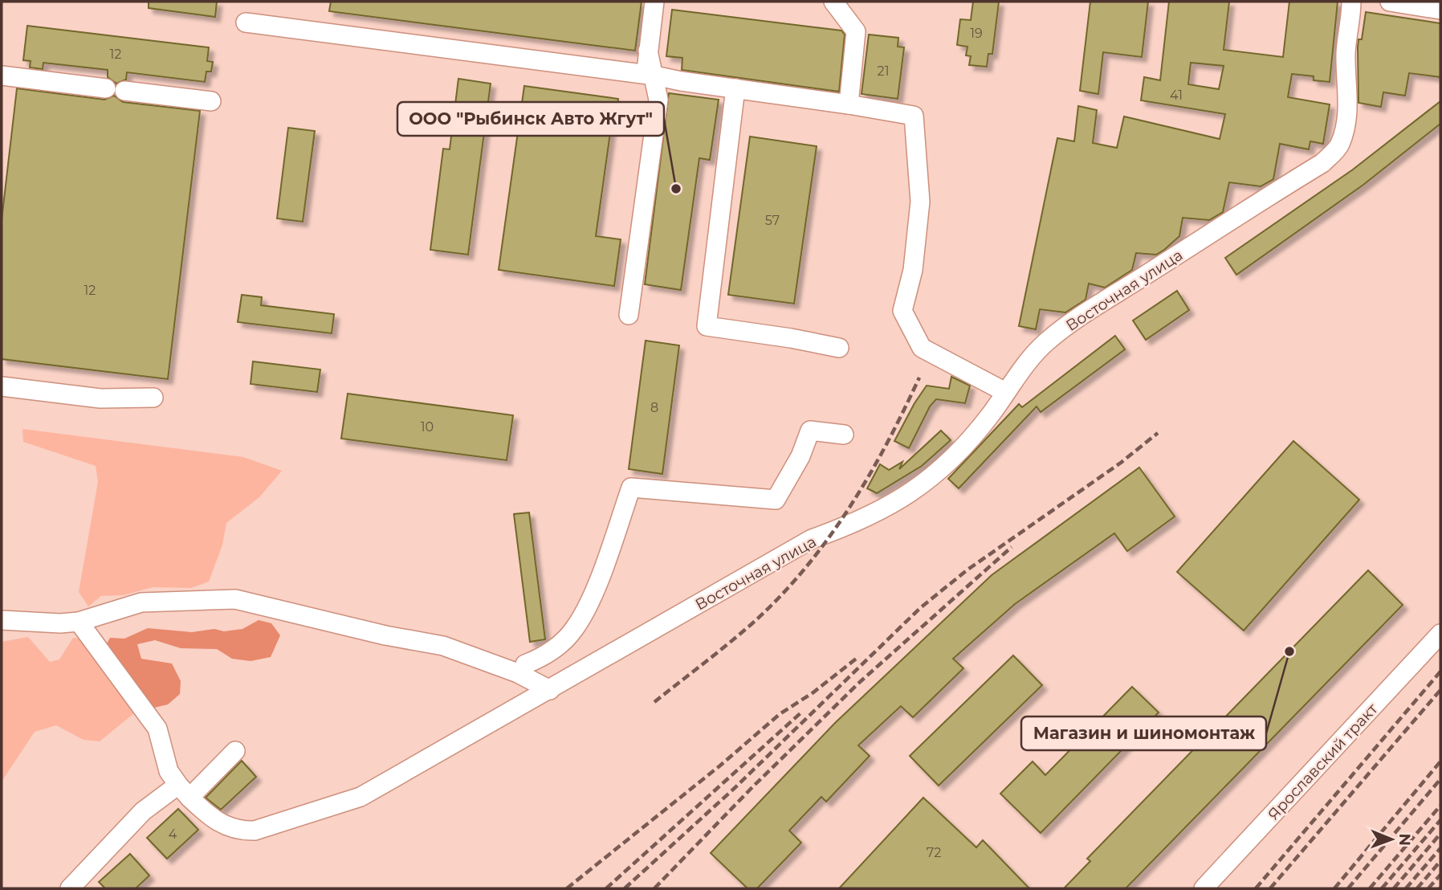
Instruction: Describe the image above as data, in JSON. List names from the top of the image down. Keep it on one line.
{"streets":{"street":["Восточная улица","Ярославский тракт"]},"places":["ООО \"Рыбинск Авто Жгут\"","Магазин и шиномонтаж"],"house_numbers":["19","12","21","41","57","12","8","10","4","72"],"north":"right"}
